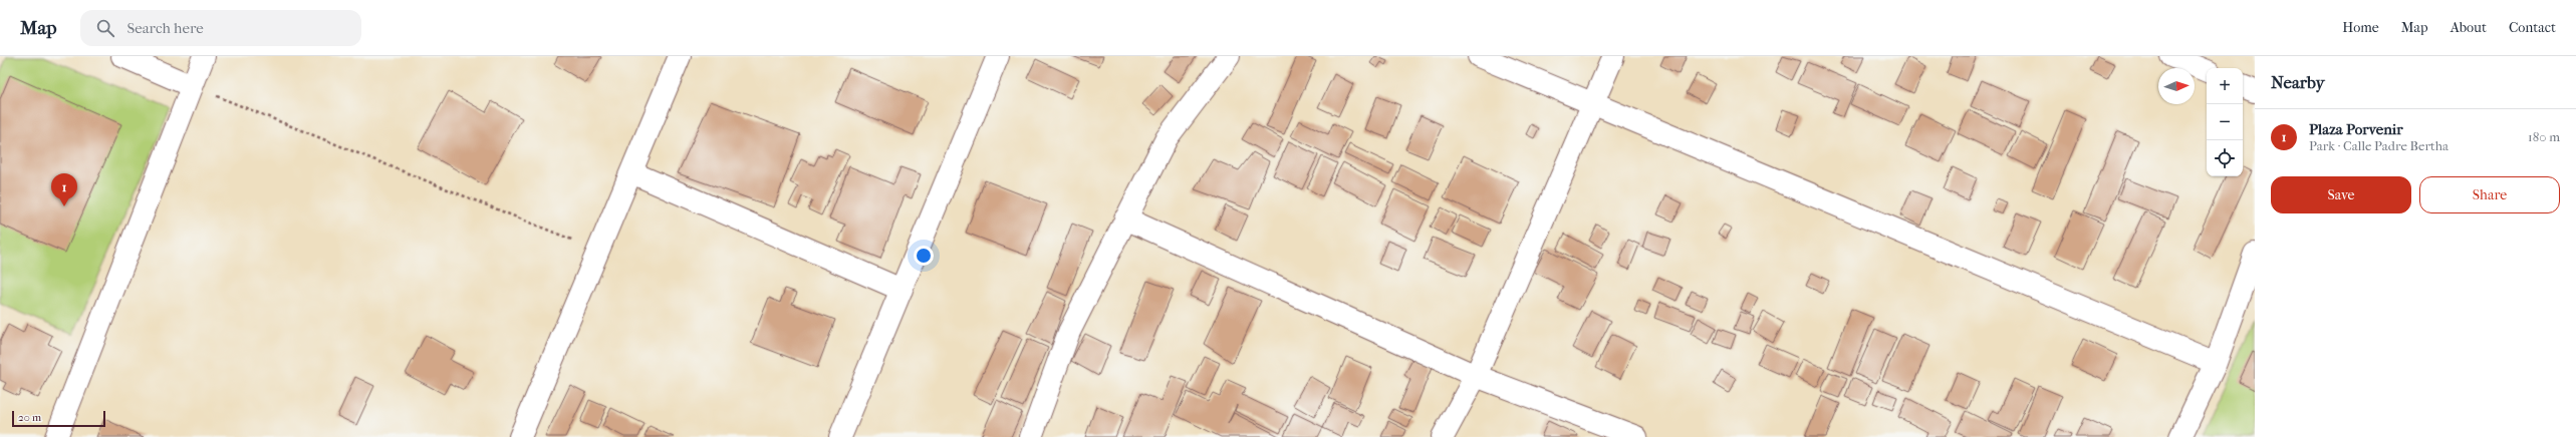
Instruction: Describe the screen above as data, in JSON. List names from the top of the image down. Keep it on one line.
{"scale_bar":"20 m","north":"right","page":{"header":"Map","search":"Search here","nav":["Home","Map","About","Contact"],"heading":"Nearby","map_buttons":["+","−"],"list":[{"mark":"1","name":"Plaza Porvenir","note":"Park · Calle Padre Bertha","value":"180 m"}],"buttons":["Save","Share"],"pins":"1","scale":"20 m"}}
